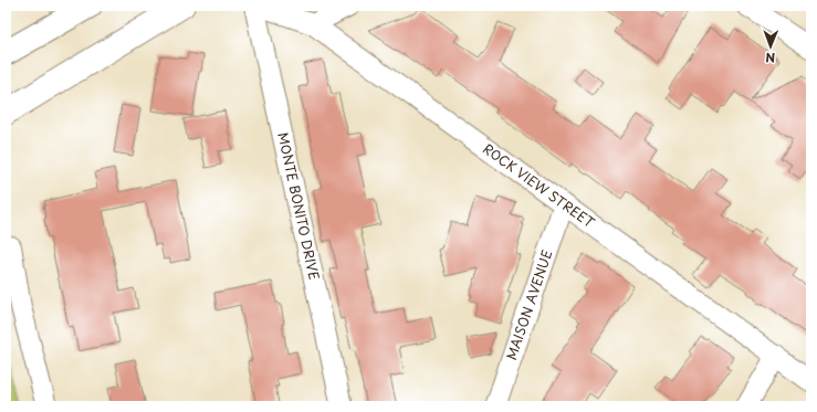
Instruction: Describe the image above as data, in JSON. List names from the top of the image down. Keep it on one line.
{"streets":{"street":["ROCK VIEW STREET","MONTE BONITO DRIVE","MAISON AVENUE"]},"crossings":[["ROCK VIEW STREET","MAISON AVENUE"]],"north":"bottom"}
